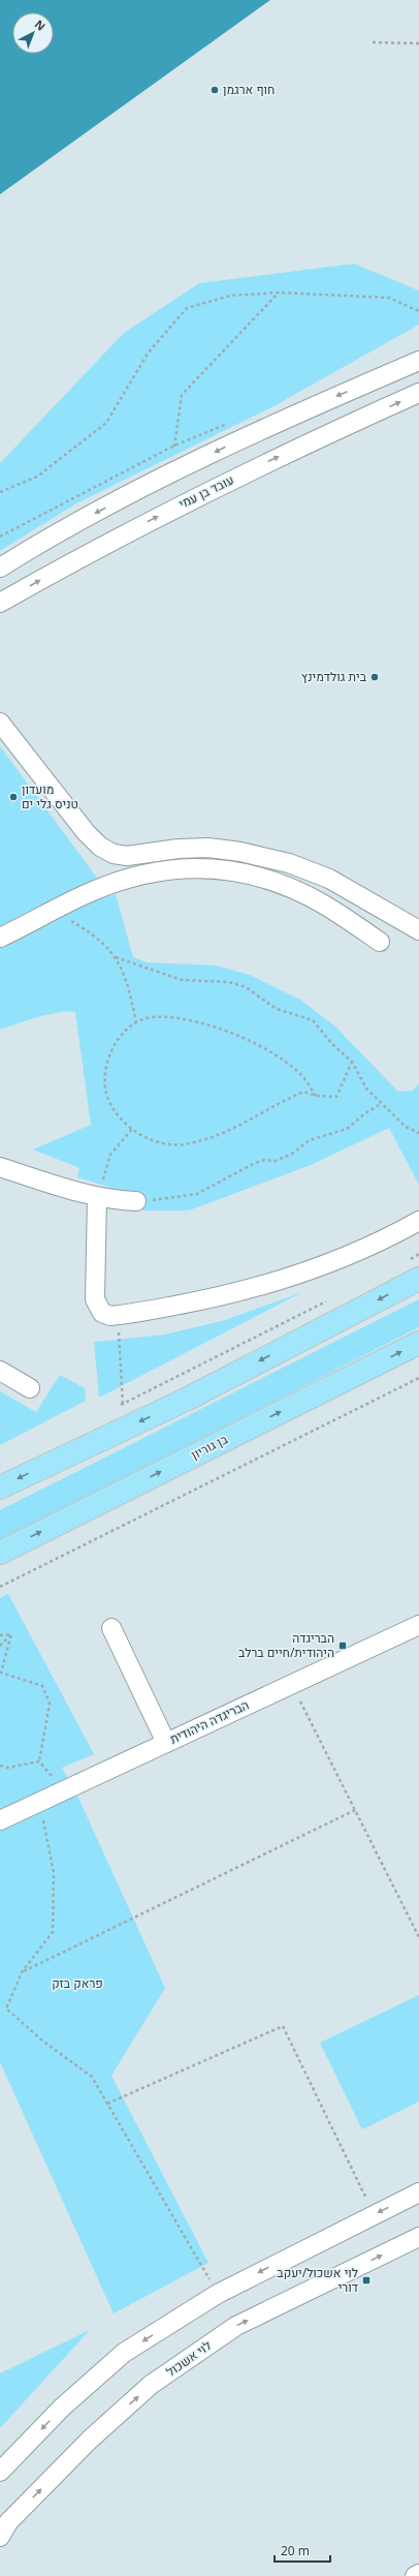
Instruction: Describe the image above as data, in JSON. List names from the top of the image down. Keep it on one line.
{"streets":{"main road":["בן גוריון"],"street":["עובד בן עמי","הבריגדה היהודית","לוי אשכול"]},"parks":["פראק בזק"],"places":{"other":["חוף ארגמן","בית גולדמינץ","מועדון טניס גלי ים"],"transit":["הבריגדה היהודית/חיים ברלב","לוי אשכול/יעקב דורי"]},"scale_bar":"20 m","north":"top right"}
